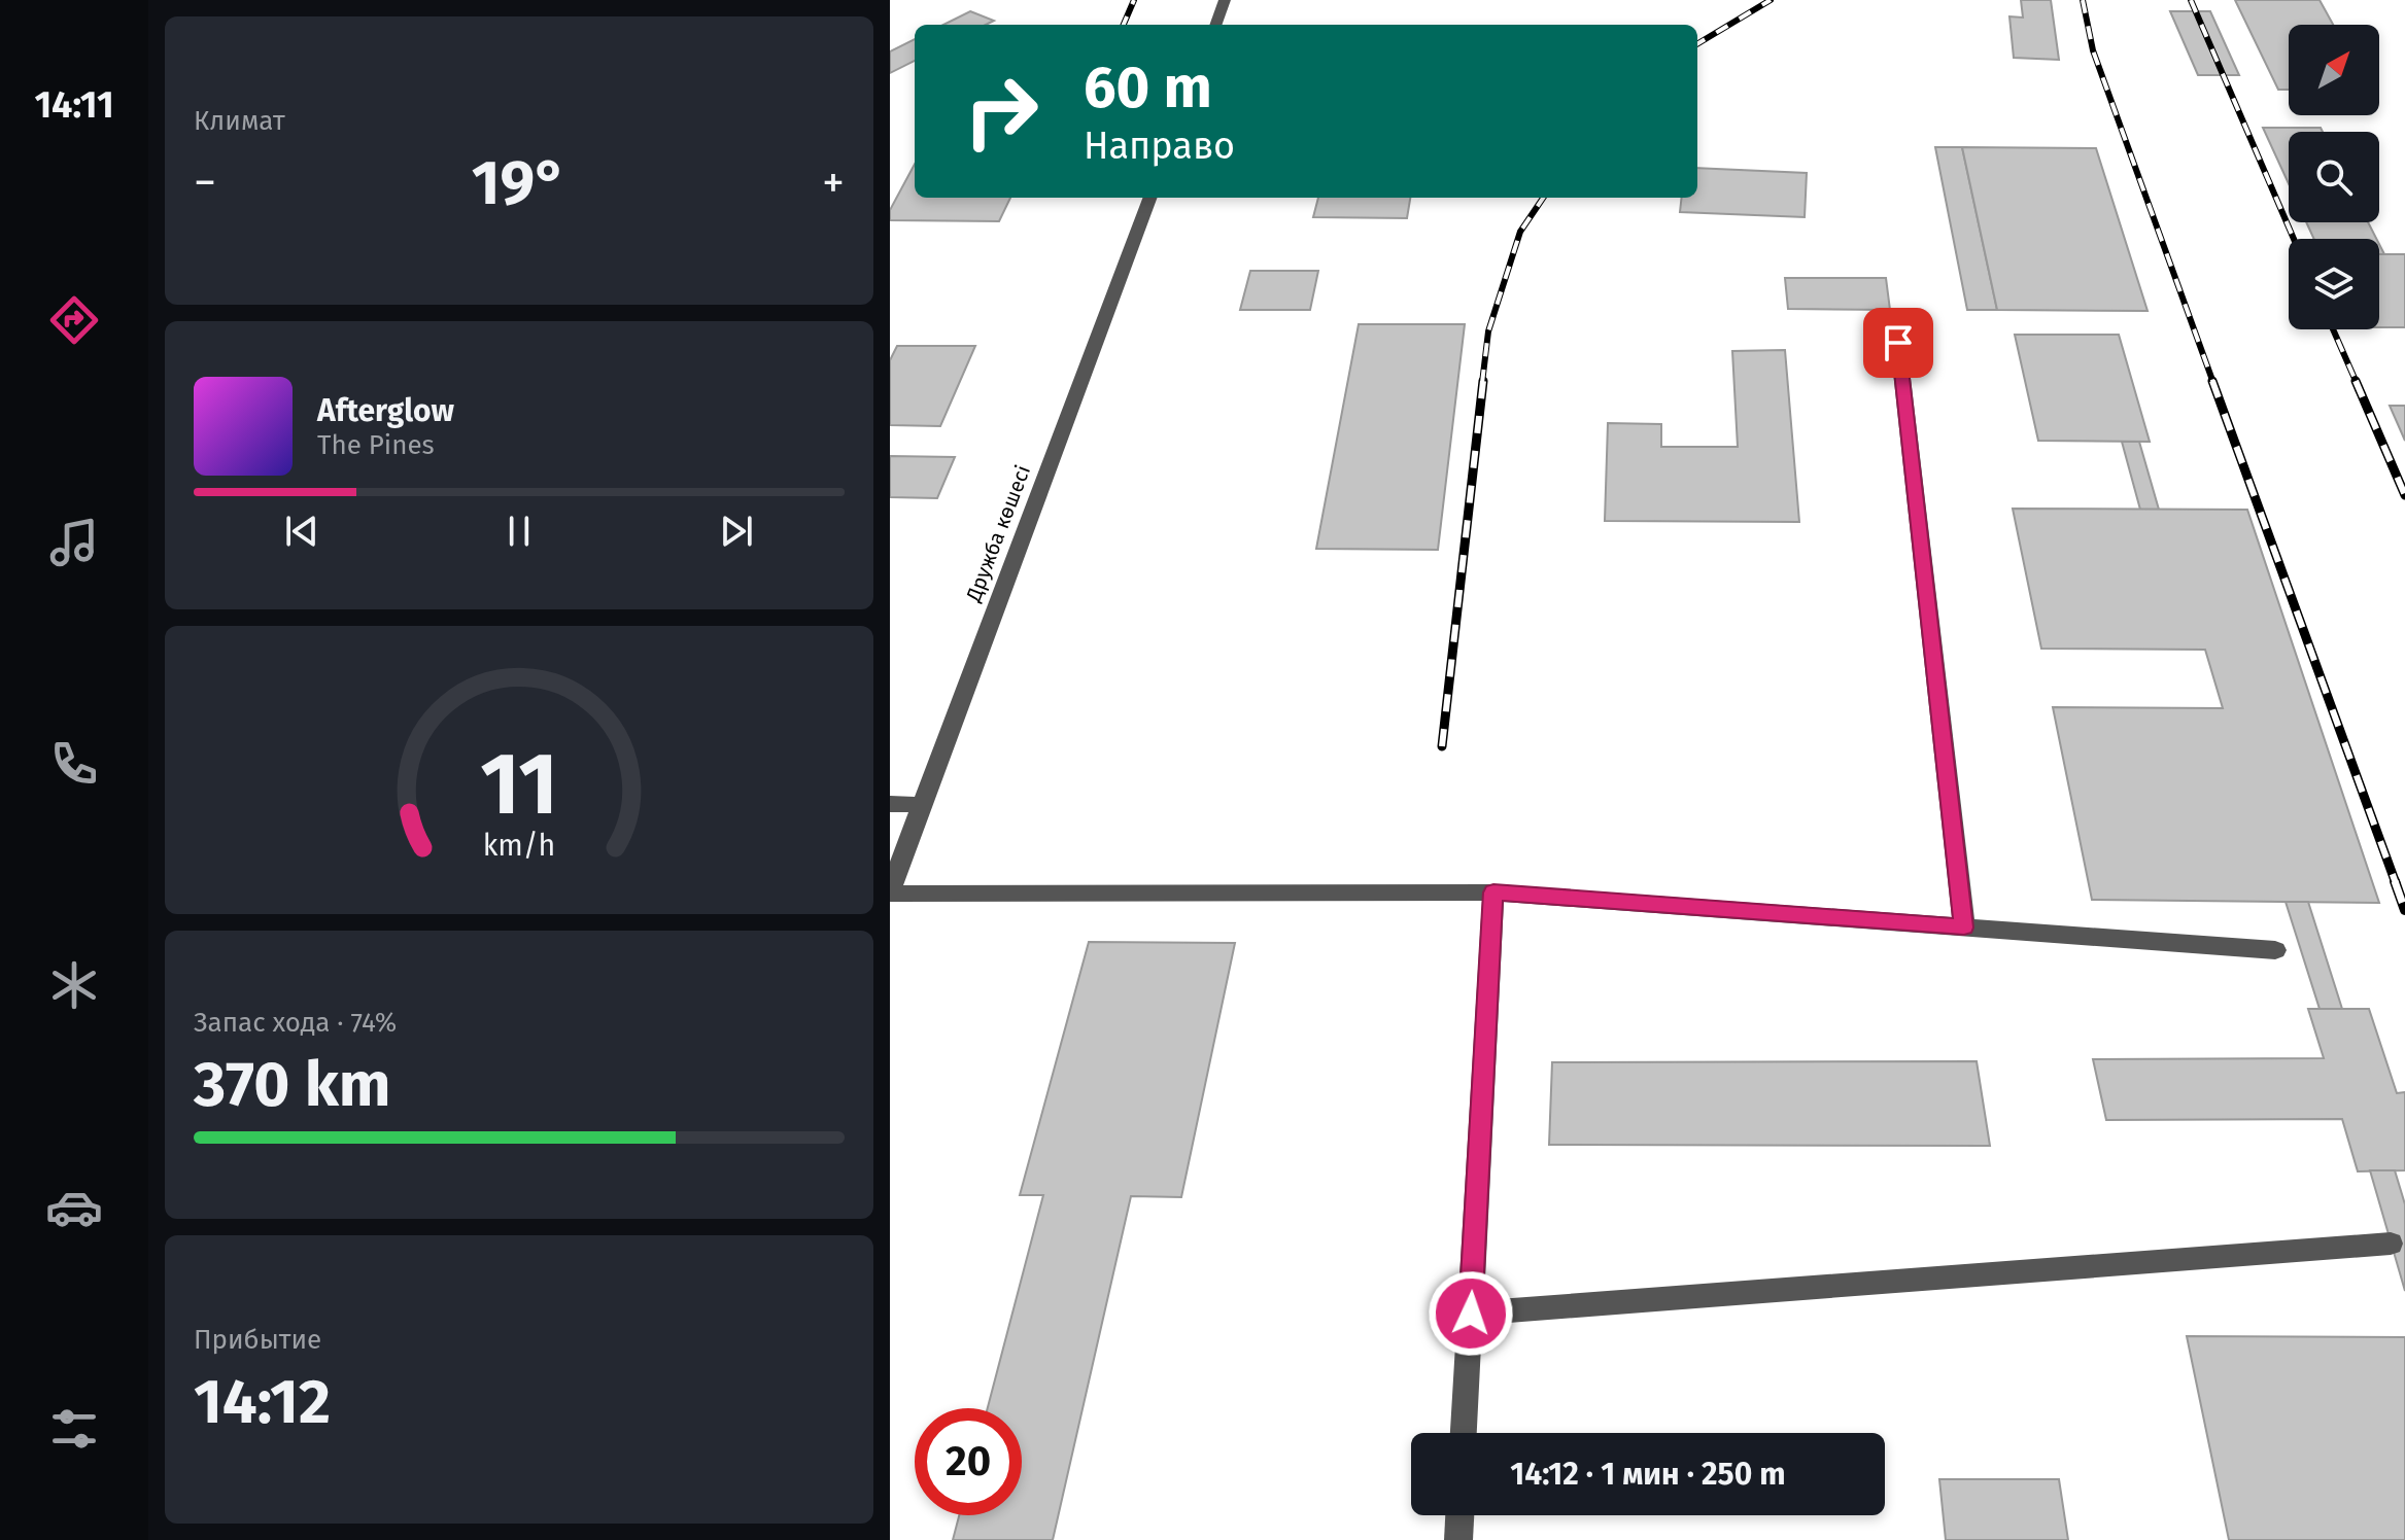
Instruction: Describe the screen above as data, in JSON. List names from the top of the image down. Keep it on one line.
{"streets":{"street":["Дружба көшесі"]},"north":"top right","page":{"tabs":"14:11","tile":["Климат",["Запас хода · 74%","370 km"],["Прибытие","14:12"]],"turn":["60 m","Направо"],"heat":["−","19°","+"],"song":["Afterglow","The Pines"],"limit":"20","trip":"14:12 · 1 мин · 250 m","gauge":["11","km/h"]}}
